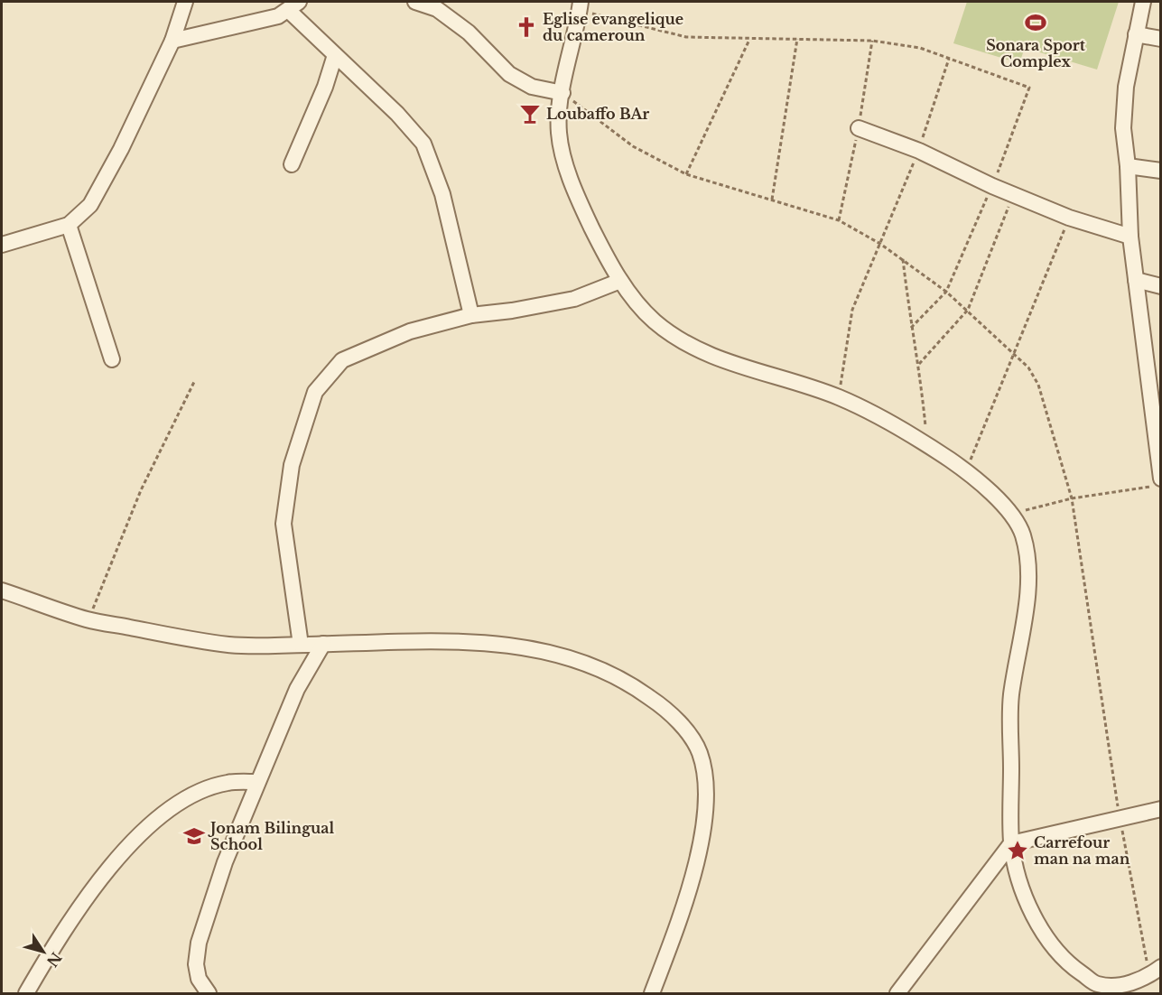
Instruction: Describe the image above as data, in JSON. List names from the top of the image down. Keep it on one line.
{"places":{"sports":["Sonara Sport Complex"],"church":["Eglise evangelique du cameroun"],"bar":["Loubaffo BAr"],"school or university":["Jonam Bilingual School"],"place":["Carrefour man na man"]},"north":"bottom right"}
